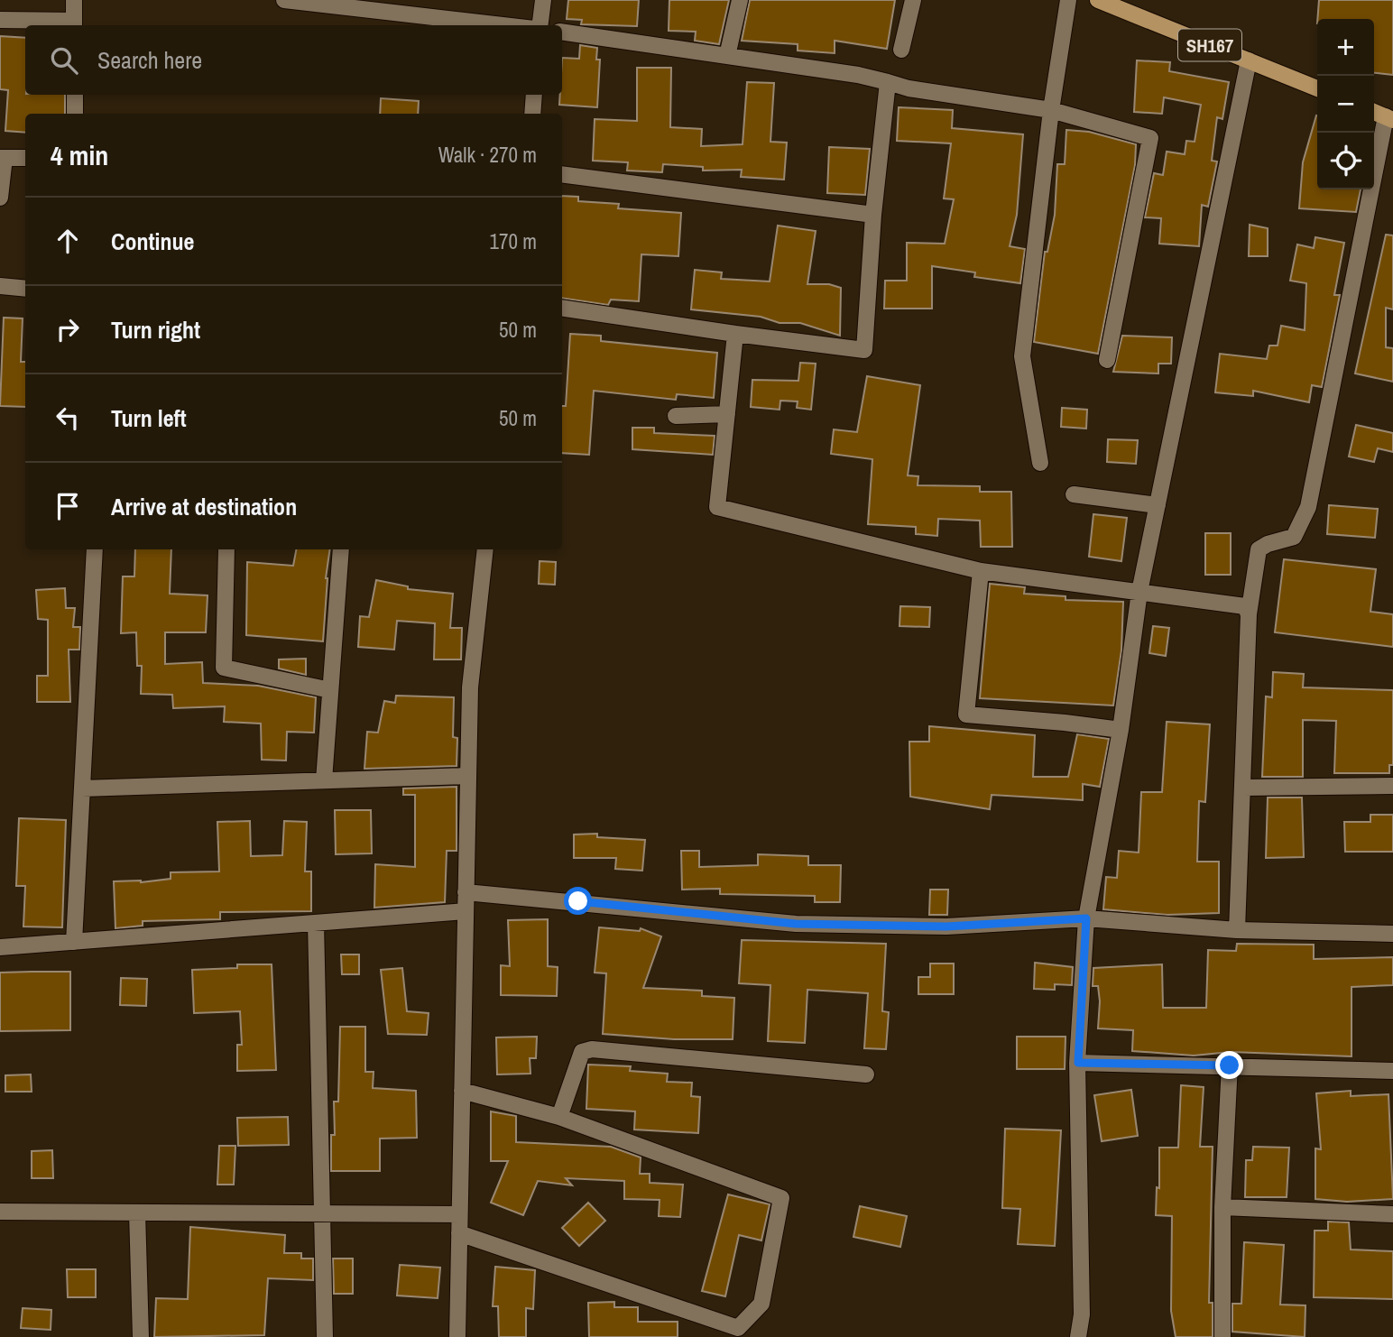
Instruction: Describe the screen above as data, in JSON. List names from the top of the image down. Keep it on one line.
{"streets":{"main road":["SH167"]},"page":{"map_buttons":["+","−"],"search":"Search here","heading":["4 min","Walk · 270 m"],"list":[["Continue","170 m"],["Turn right","50 m"],["Turn left","50 m"],"Arrive at destination"]}}
